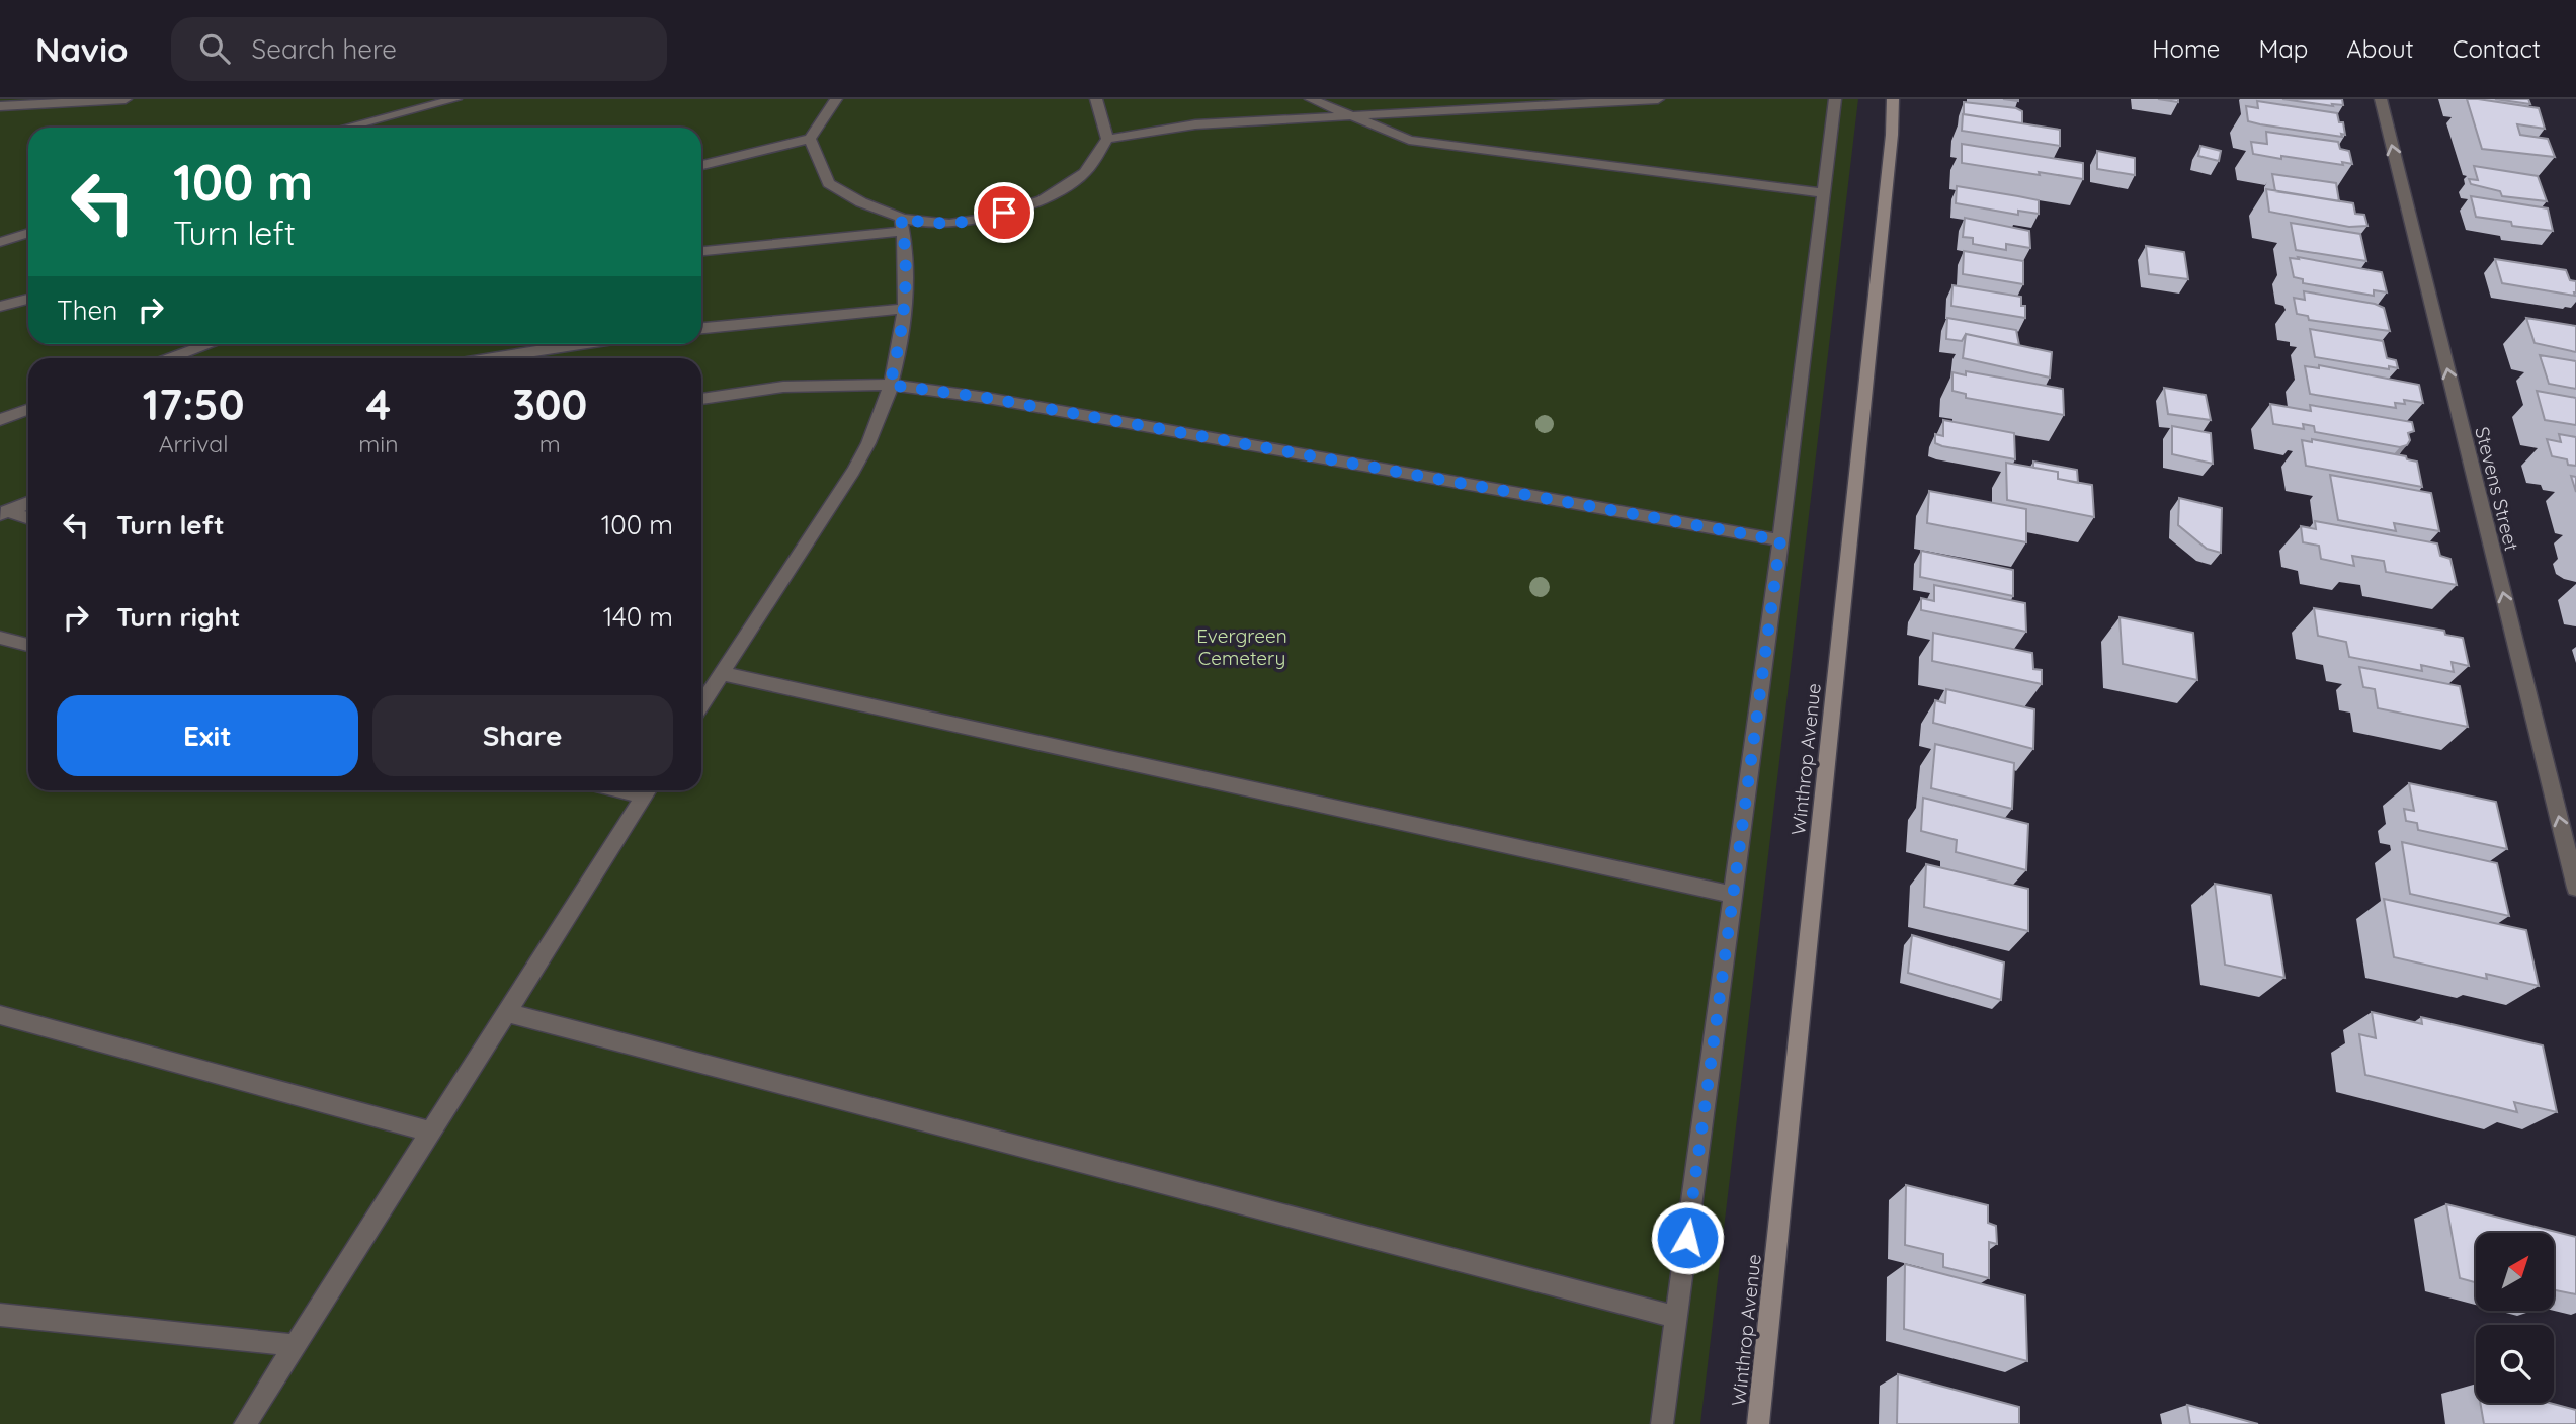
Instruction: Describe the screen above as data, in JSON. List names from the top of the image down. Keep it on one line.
{"streets":{"main road":["Winthrop Avenue"],"street":["Stevens Street"]},"one_way":["Stevens Street"],"parks":["Evergreen Cemetery"],"north":"top right","page":{"header":"Navio","search":"Search here","nav":["Home","Map","About","Contact"],"turn":["100 m","Turn left"],"then":"Then","eta":["17:50","Arrival","4","min","300","m"],"list":[{"name":"Turn left","value":"100 m"},{"name":"Turn right","value":"140 m"}],"buttons":["Exit","Share"]}}
